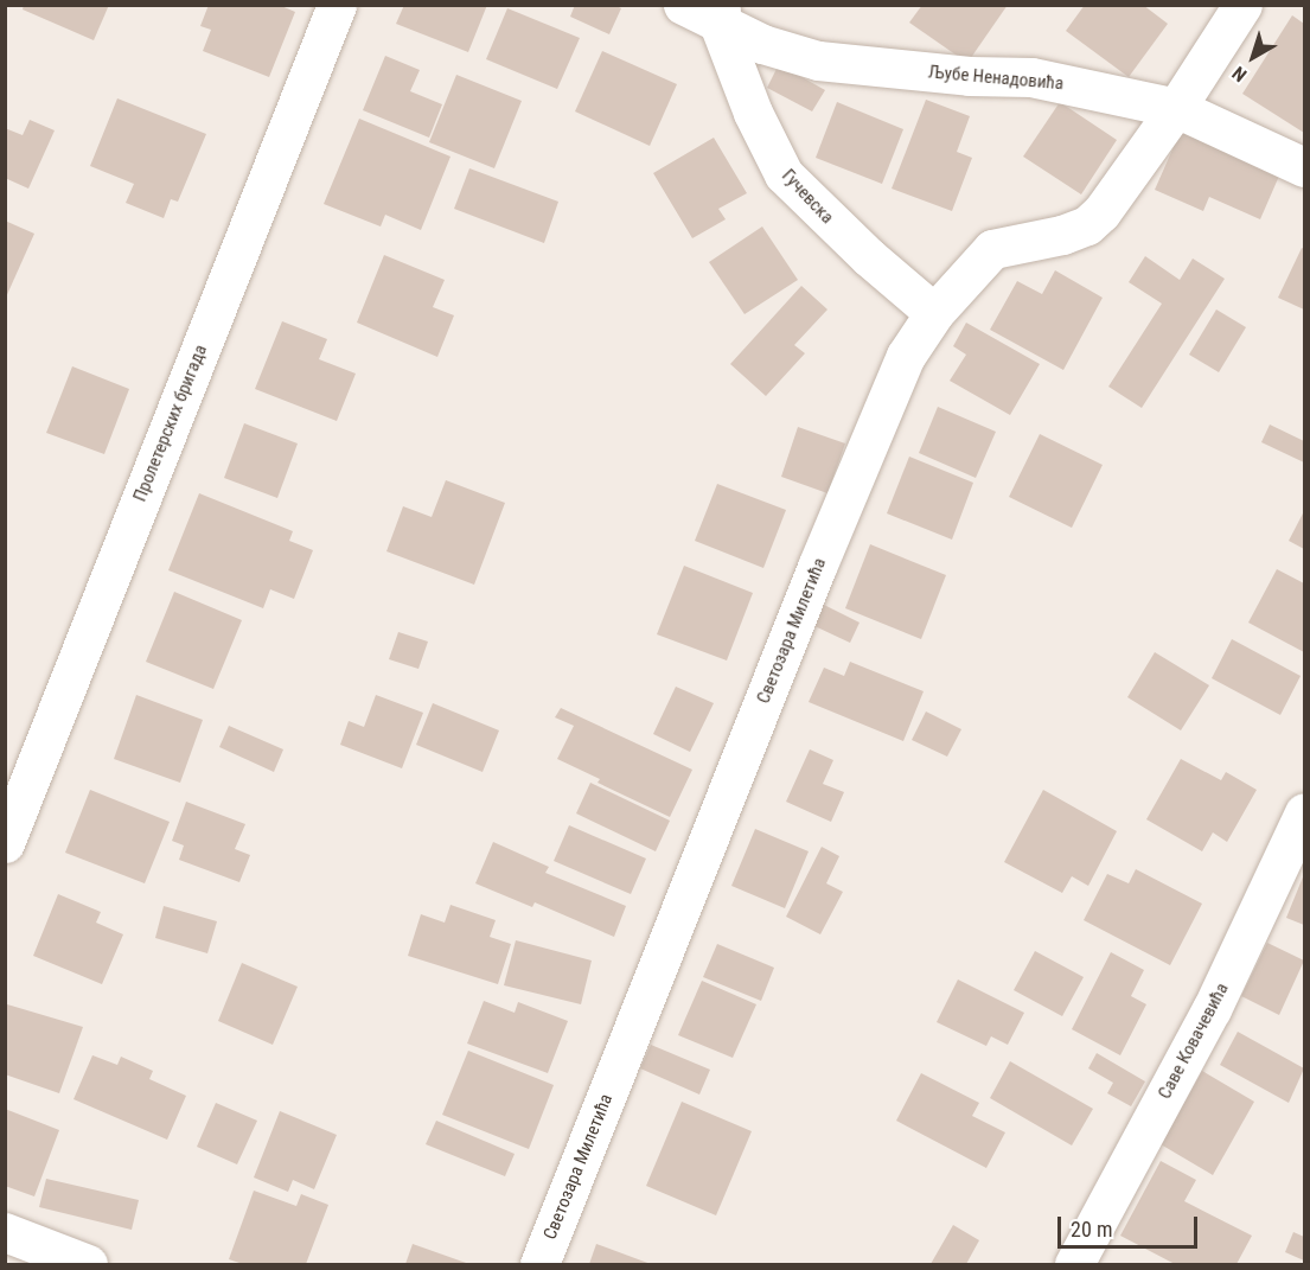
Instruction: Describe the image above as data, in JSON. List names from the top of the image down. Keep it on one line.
{"streets":{"street":["Љубе Ненадовића","Гучевска","Пролетерских бригада","Светозара Милетића","Саве Ковачевића"]},"crossings":[["Љубе Ненадовића","Гучевска"],["Љубе Ненадовића","Светозара Милетића"],["Гучевска","Светозара Милетића"]],"scale_bar":"20 m","north":"bottom left"}
